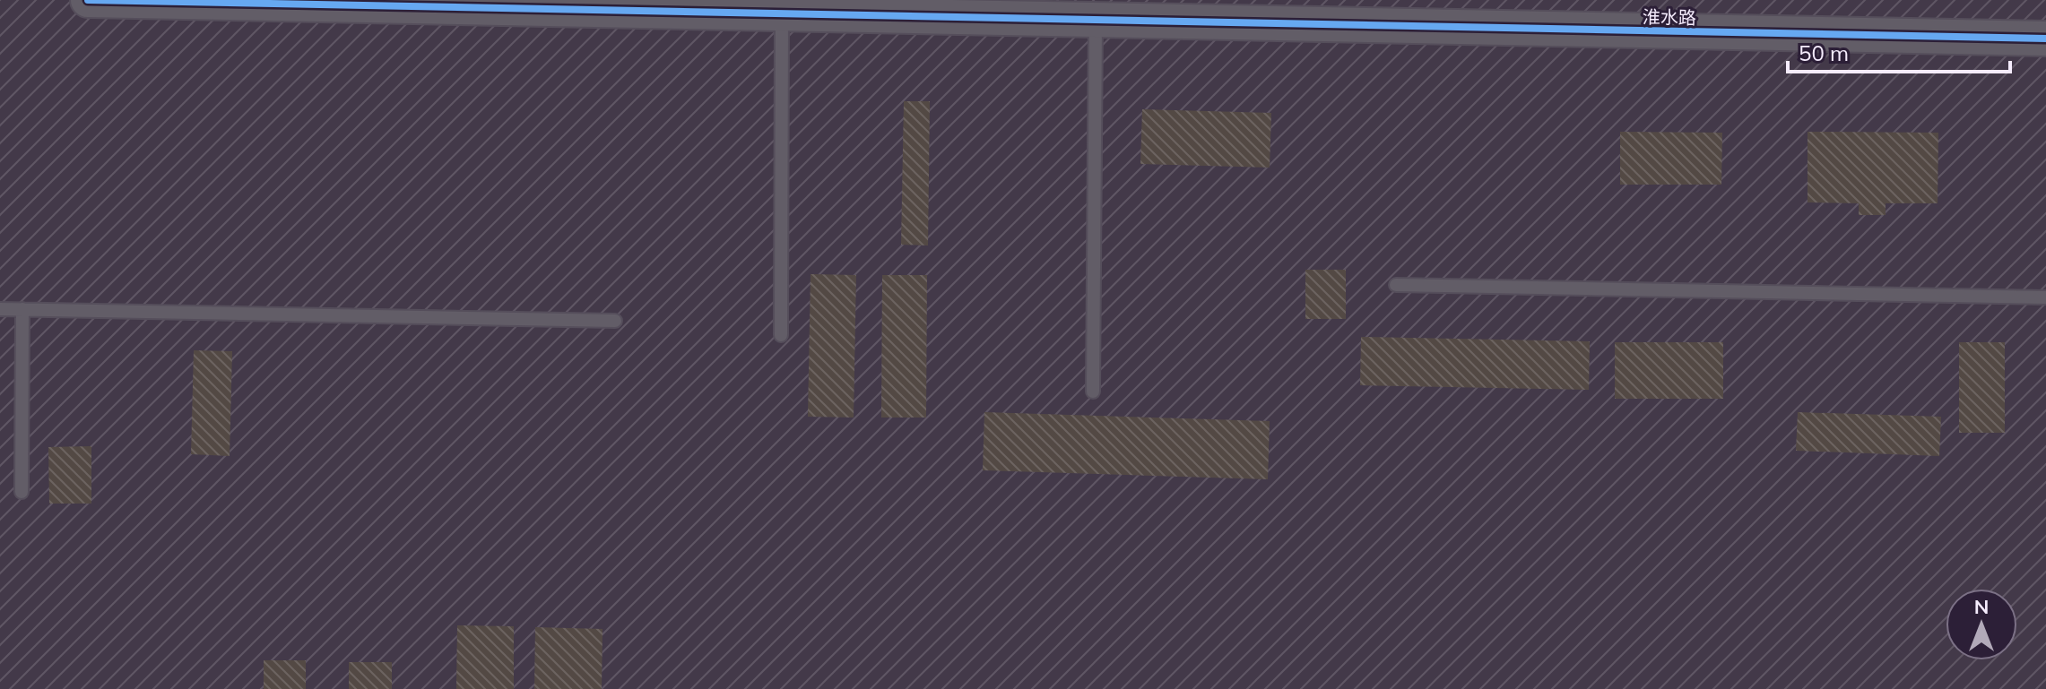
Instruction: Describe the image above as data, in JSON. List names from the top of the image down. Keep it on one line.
{"streets":{"street":["淮水路"]},"scale_bar":"50 m","north":"top"}
